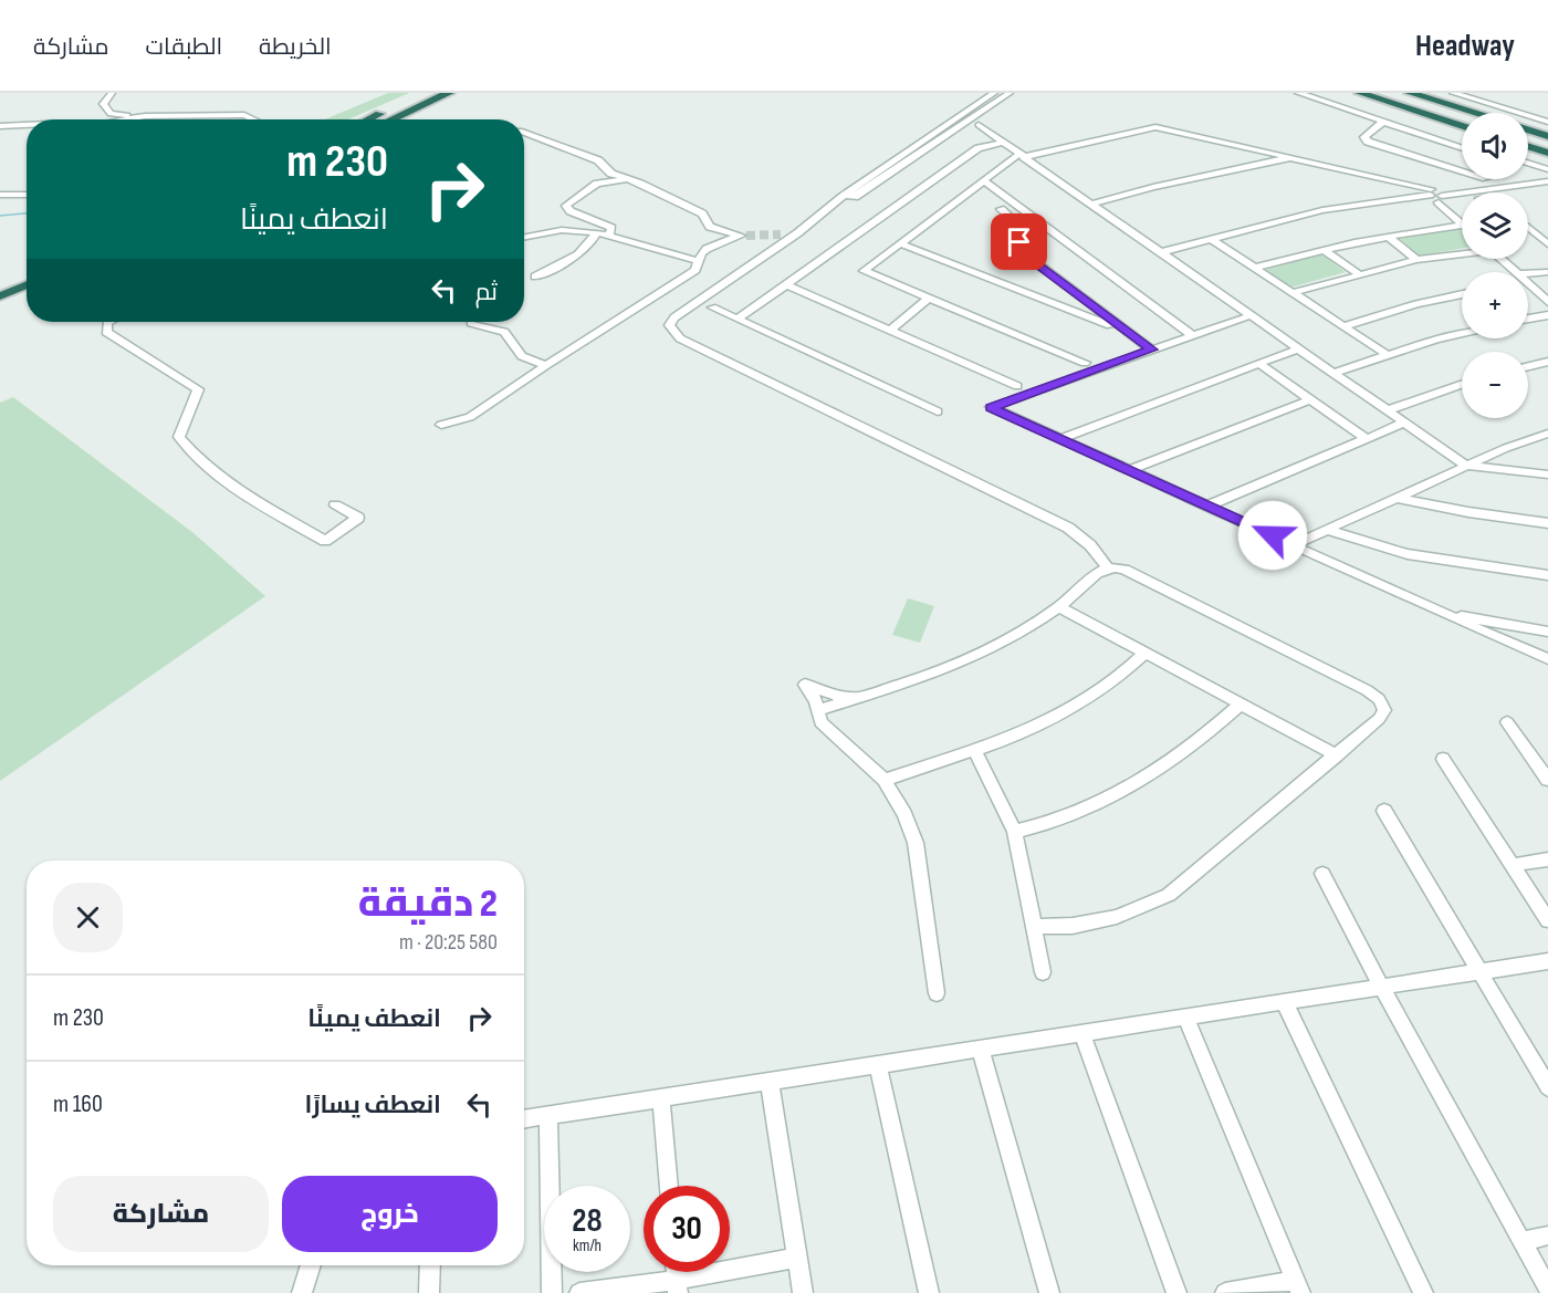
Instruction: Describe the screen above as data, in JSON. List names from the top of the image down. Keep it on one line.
{"page":{"header":"Headway","nav":["الخريطة","الطبقات","مشاركة"],"map_buttons":["+","−"],"turn":["230 m","انعطف يمينًا"],"then":"ثم","heading":["2 دقيقة","580 m · 20:25"],"list":[{"name":"انعطف يمينًا","value":"230 m"},{"name":"انعطف يسارًا","value":"160 m"}],"buttons":["خروج","مشاركة"],"speed":"28 km/h","limit":"30"}}
